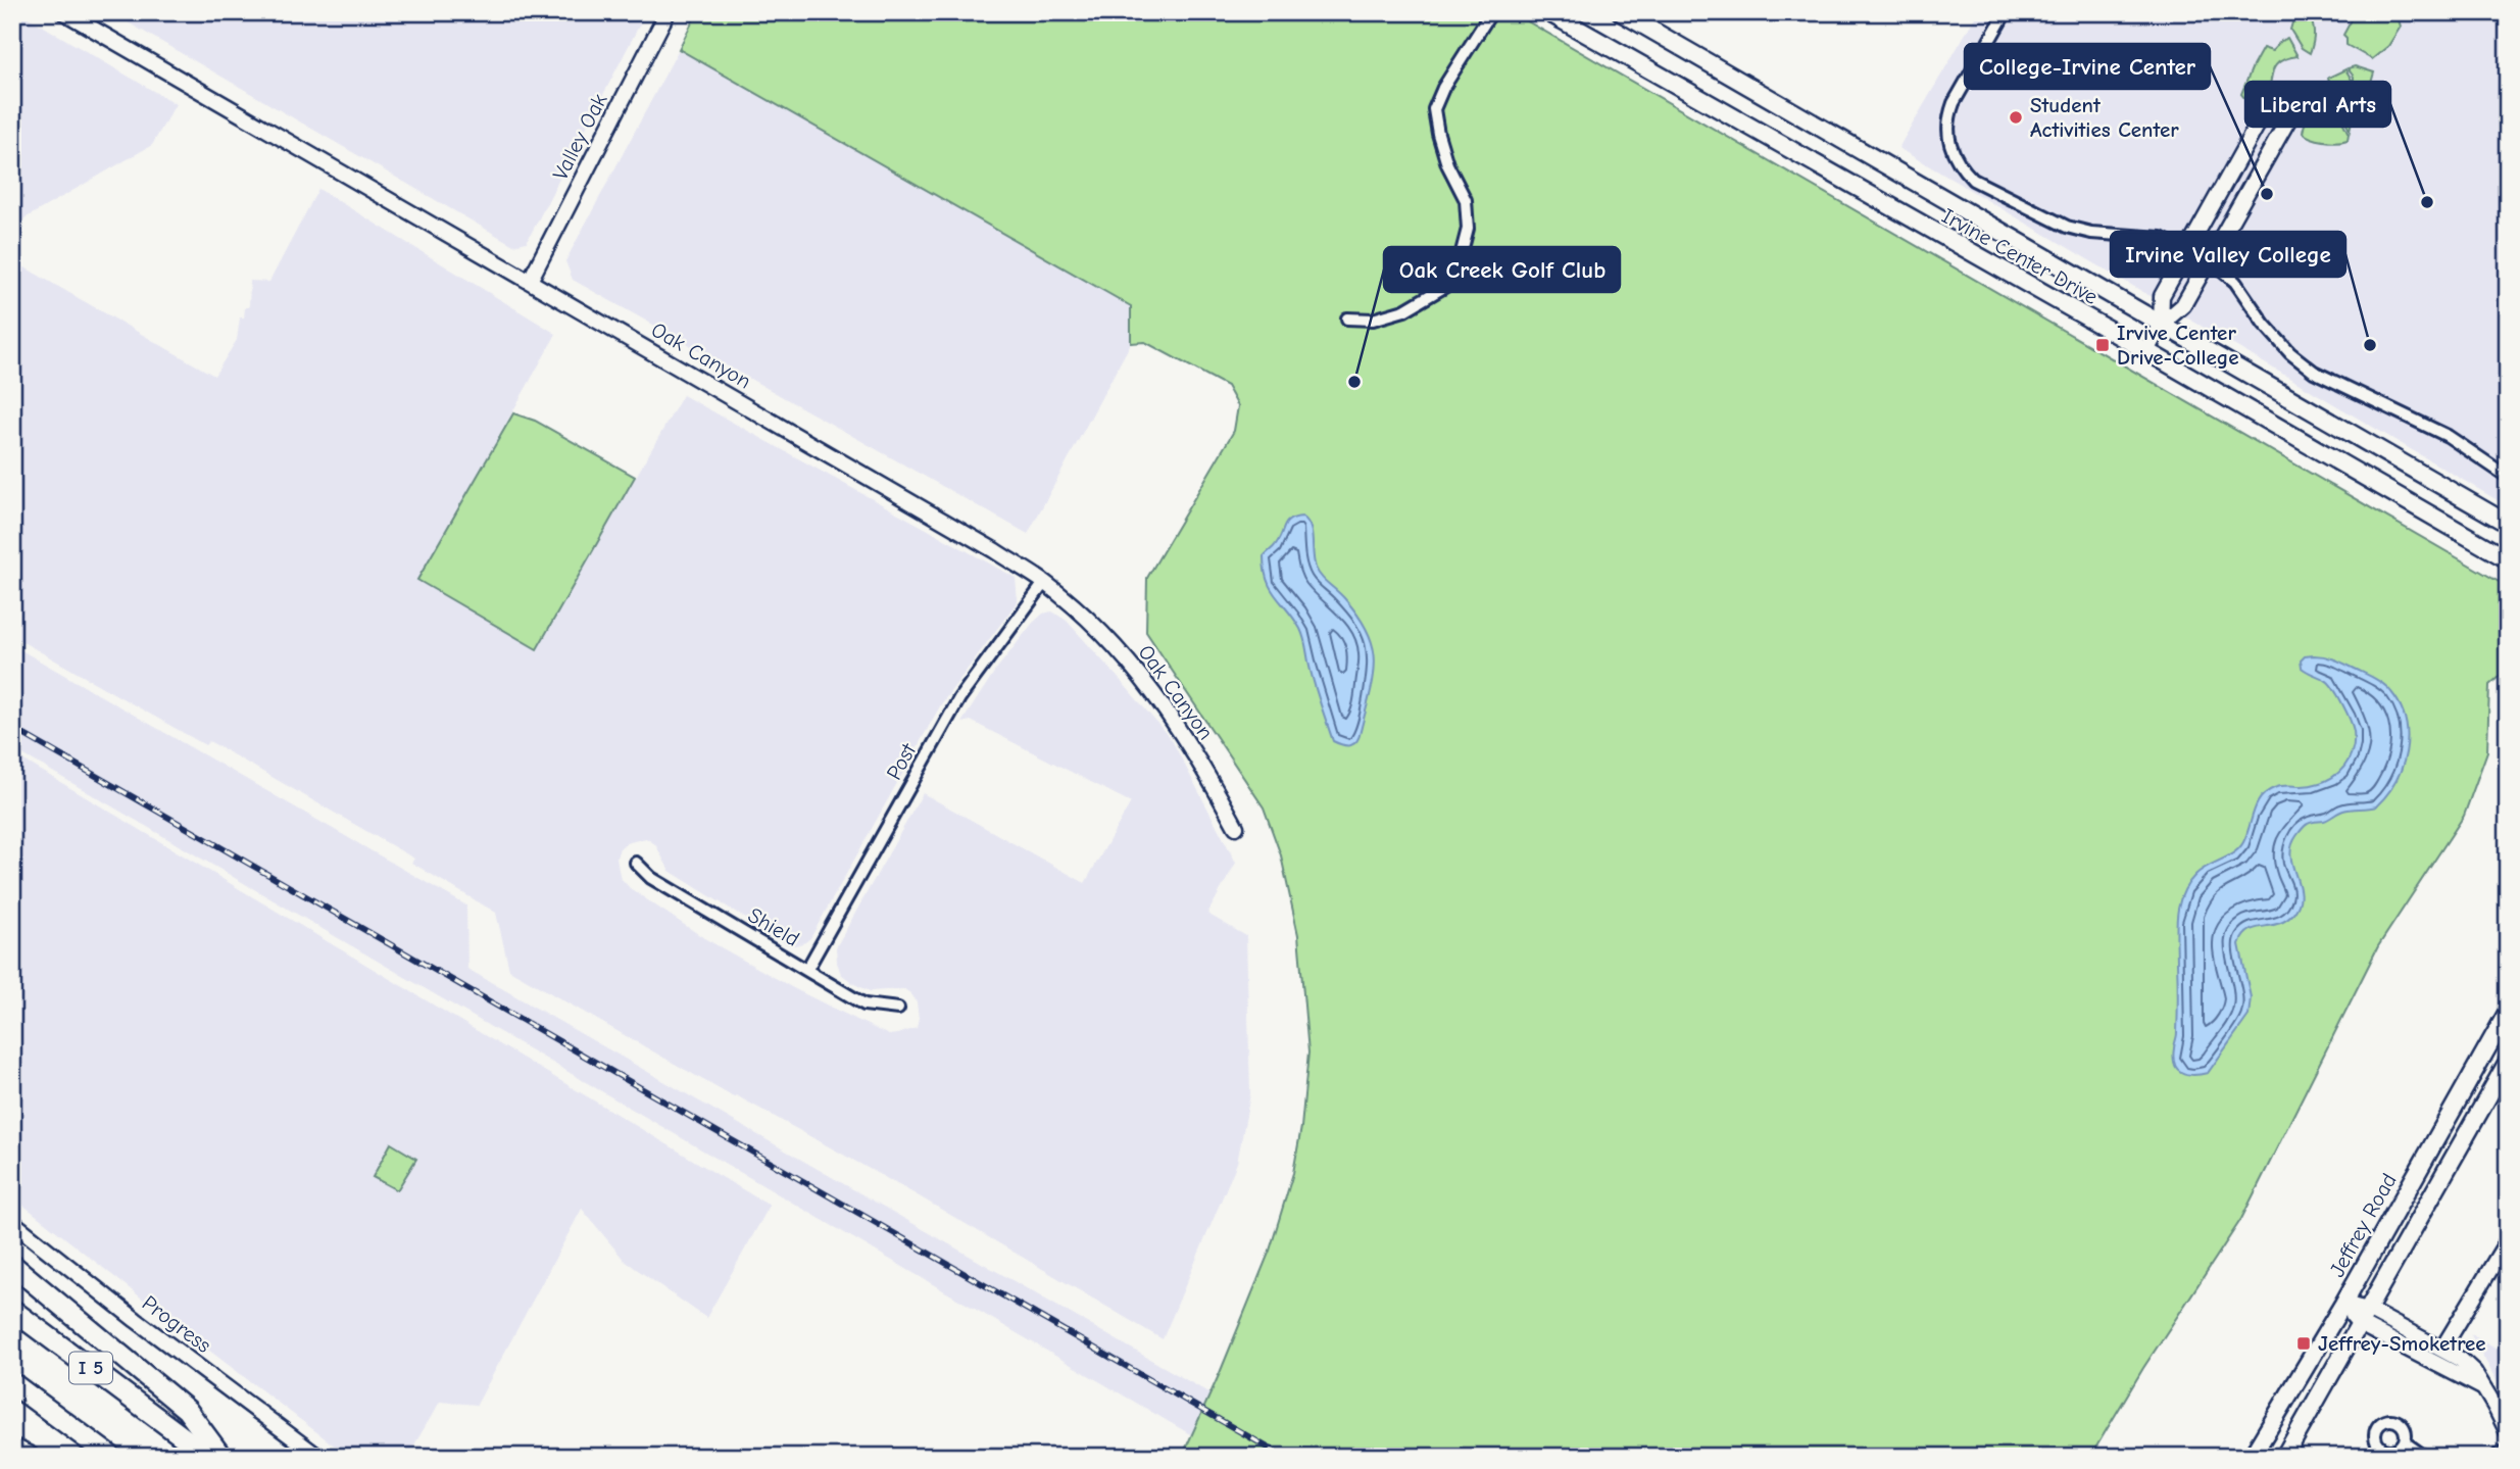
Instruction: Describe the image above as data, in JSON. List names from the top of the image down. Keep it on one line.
{"streets":{"highway":["I 5"],"main road":["Irvine Center Drive","Jeffrey Road"],"street":["Valley Oak","Oak Canyon","Post","Shield","Progress"]},"crossings":[["Valley Oak","Oak Canyon"],["Oak Canyon","Post"],["Post","Shield"]],"places":{"other":["Student Activities Center","College-Irvine Center","Liberal Arts","Irvine Valley College","Oak Creek Golf Club"],"transit":["Irvive Center Drive-College","Jeffrey-Smoketree"]}}
